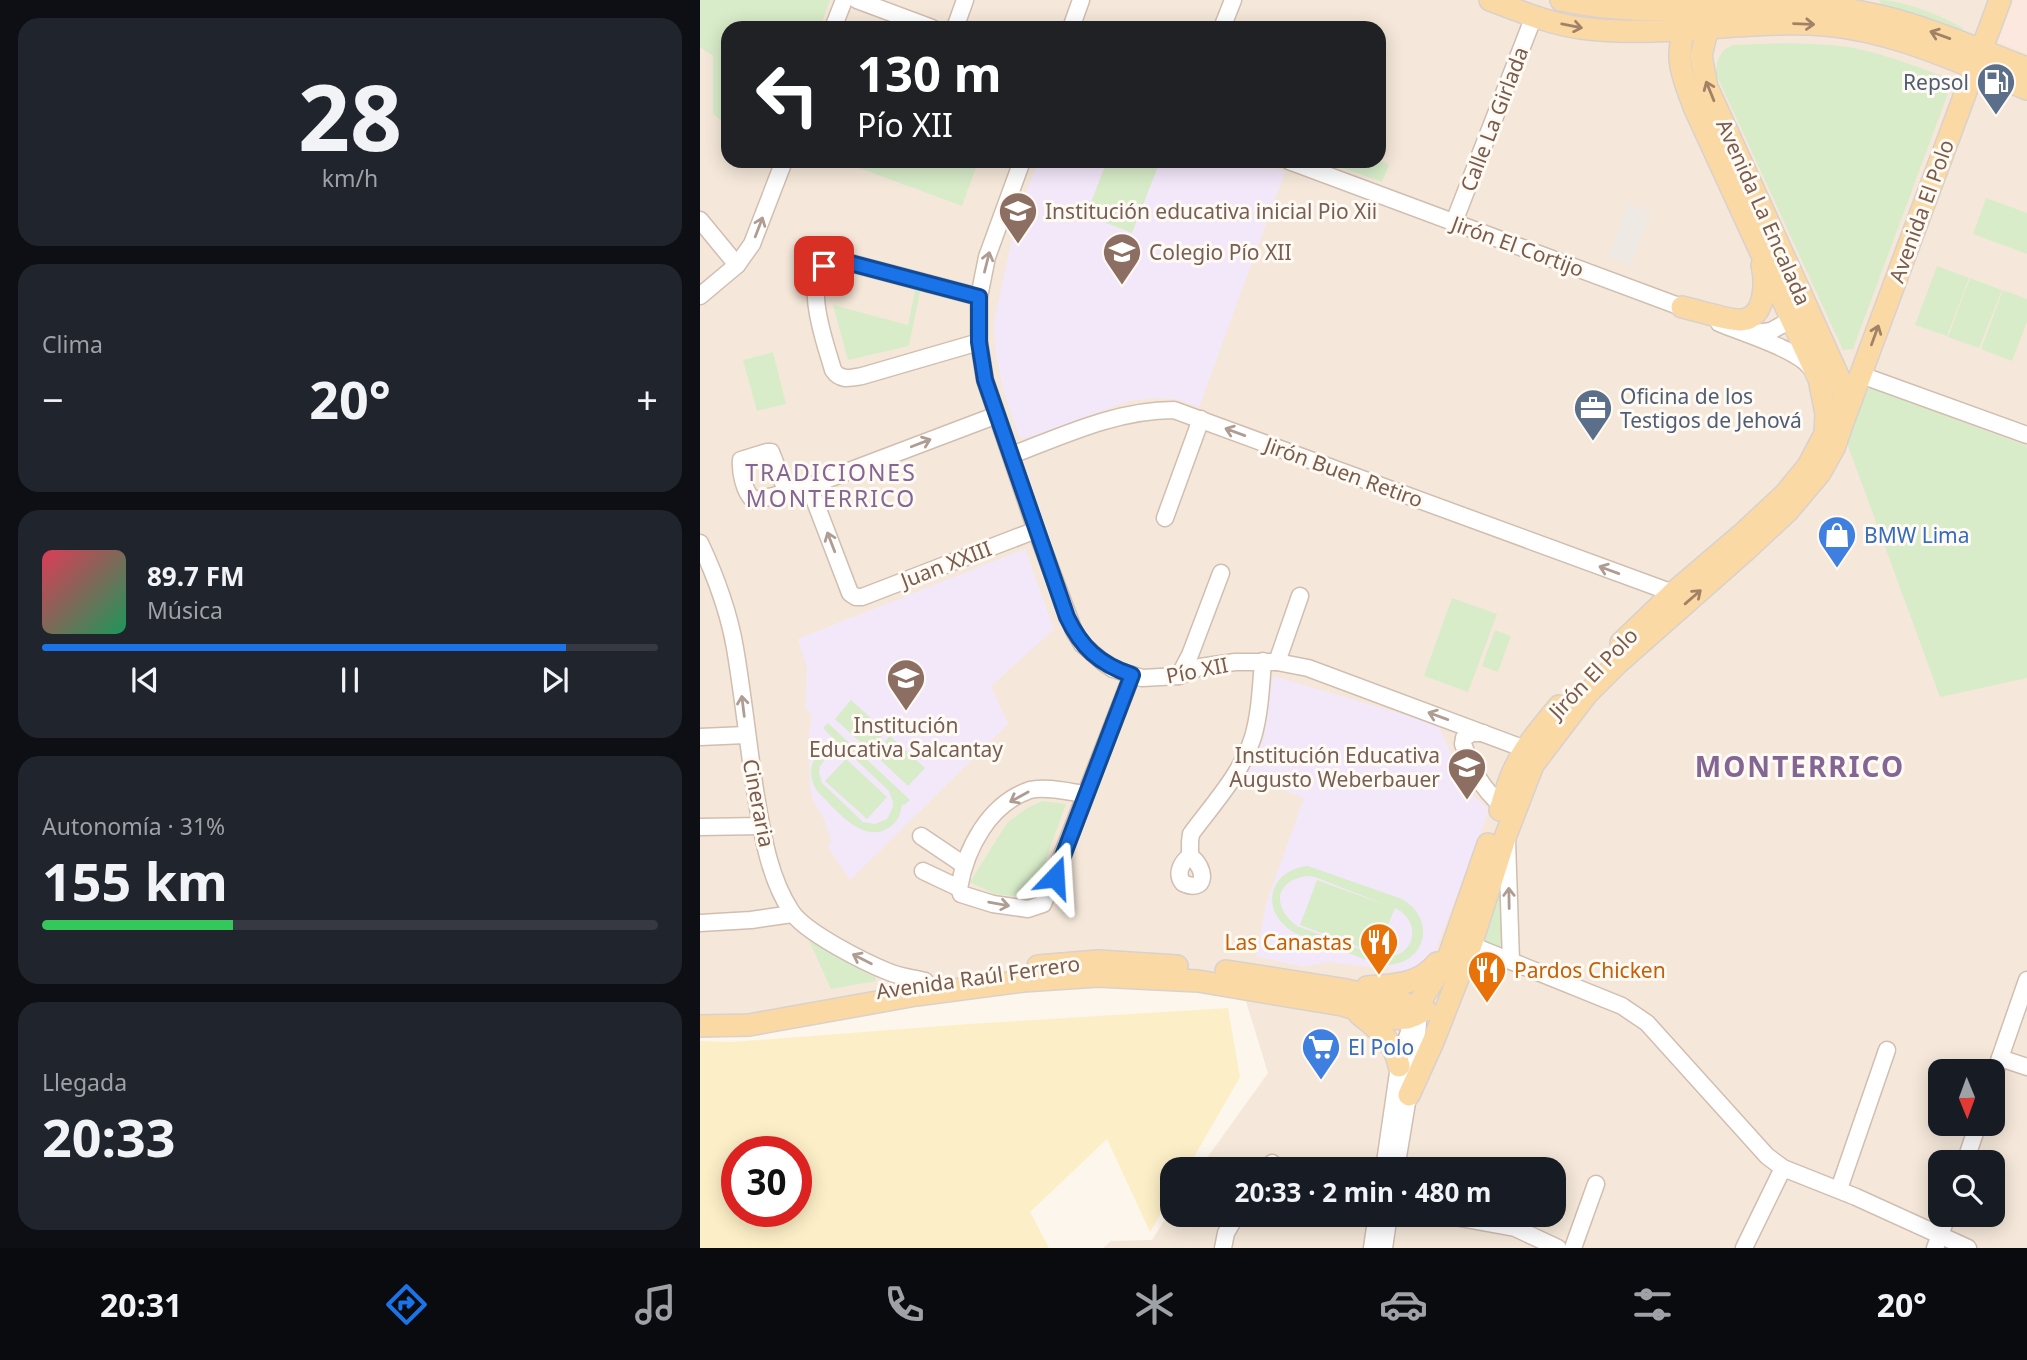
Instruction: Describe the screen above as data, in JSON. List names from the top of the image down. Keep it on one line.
{"streets":{"main road":["Avenida El Polo","Avenida La Encalada","Jirón El Polo","Avenida Raúl Ferrero"],"street":["Calle La Girlada","Jirón El Cortijo","Jirón Buen Retiro","Juan XXIII","Pío XII","Cineraria"]},"crossings":[["Calle La Girlada","Jirón El Cortijo"],["Avenida El Polo","Avenida La Encalada"],["Avenida El Polo","Jirón El Polo"],["Avenida La Encalada","Jirón El Cortijo"],["Avenida La Encalada","Jirón El Polo"],["Jirón El Cortijo","Jirón El Polo"],["Jirón Buen Retiro","Pío XII"],["Jirón Buen Retiro","Jirón El Polo"],["Juan XXIII","Pío XII"],["Pío XII","Jirón El Polo"],["Jirón El Polo","Avenida Raúl Ferrero"],["Cineraria","Avenida Raúl Ferrero"]],"one_way":["Avenida El Polo","Jirón Buen Retiro","Cineraria"],"districts":["TRADICIONES MONTERRICO","MONTERRICO"],"places":{"fuel station":["Repsol"],"school or university":["Institución educativa inicial Pio Xii","Colegio Pío XII","Institución Educativa Salcantay","Institución Educativa Augusto Weberbauer"],"office":["Oficina de los Testigos de Jehová"],"shop":["BMW Lima"],"restaurant":["Las Canastas","Pardos Chicken"],"supermarket":["El Polo"]},"north":"bottom","page":{"tile":[["28","km/h"],"Clima",["Autonomía · 31%","155 km"],["Llegada","20:33"]],"turn":["130 m","Pío XII"],"heat":["−","20°","+"],"song":["89.7 FM","Música"],"limit":"30","trip":"20:33 · 2 min · 480 m","tabs":["20:31","20°"]}}
